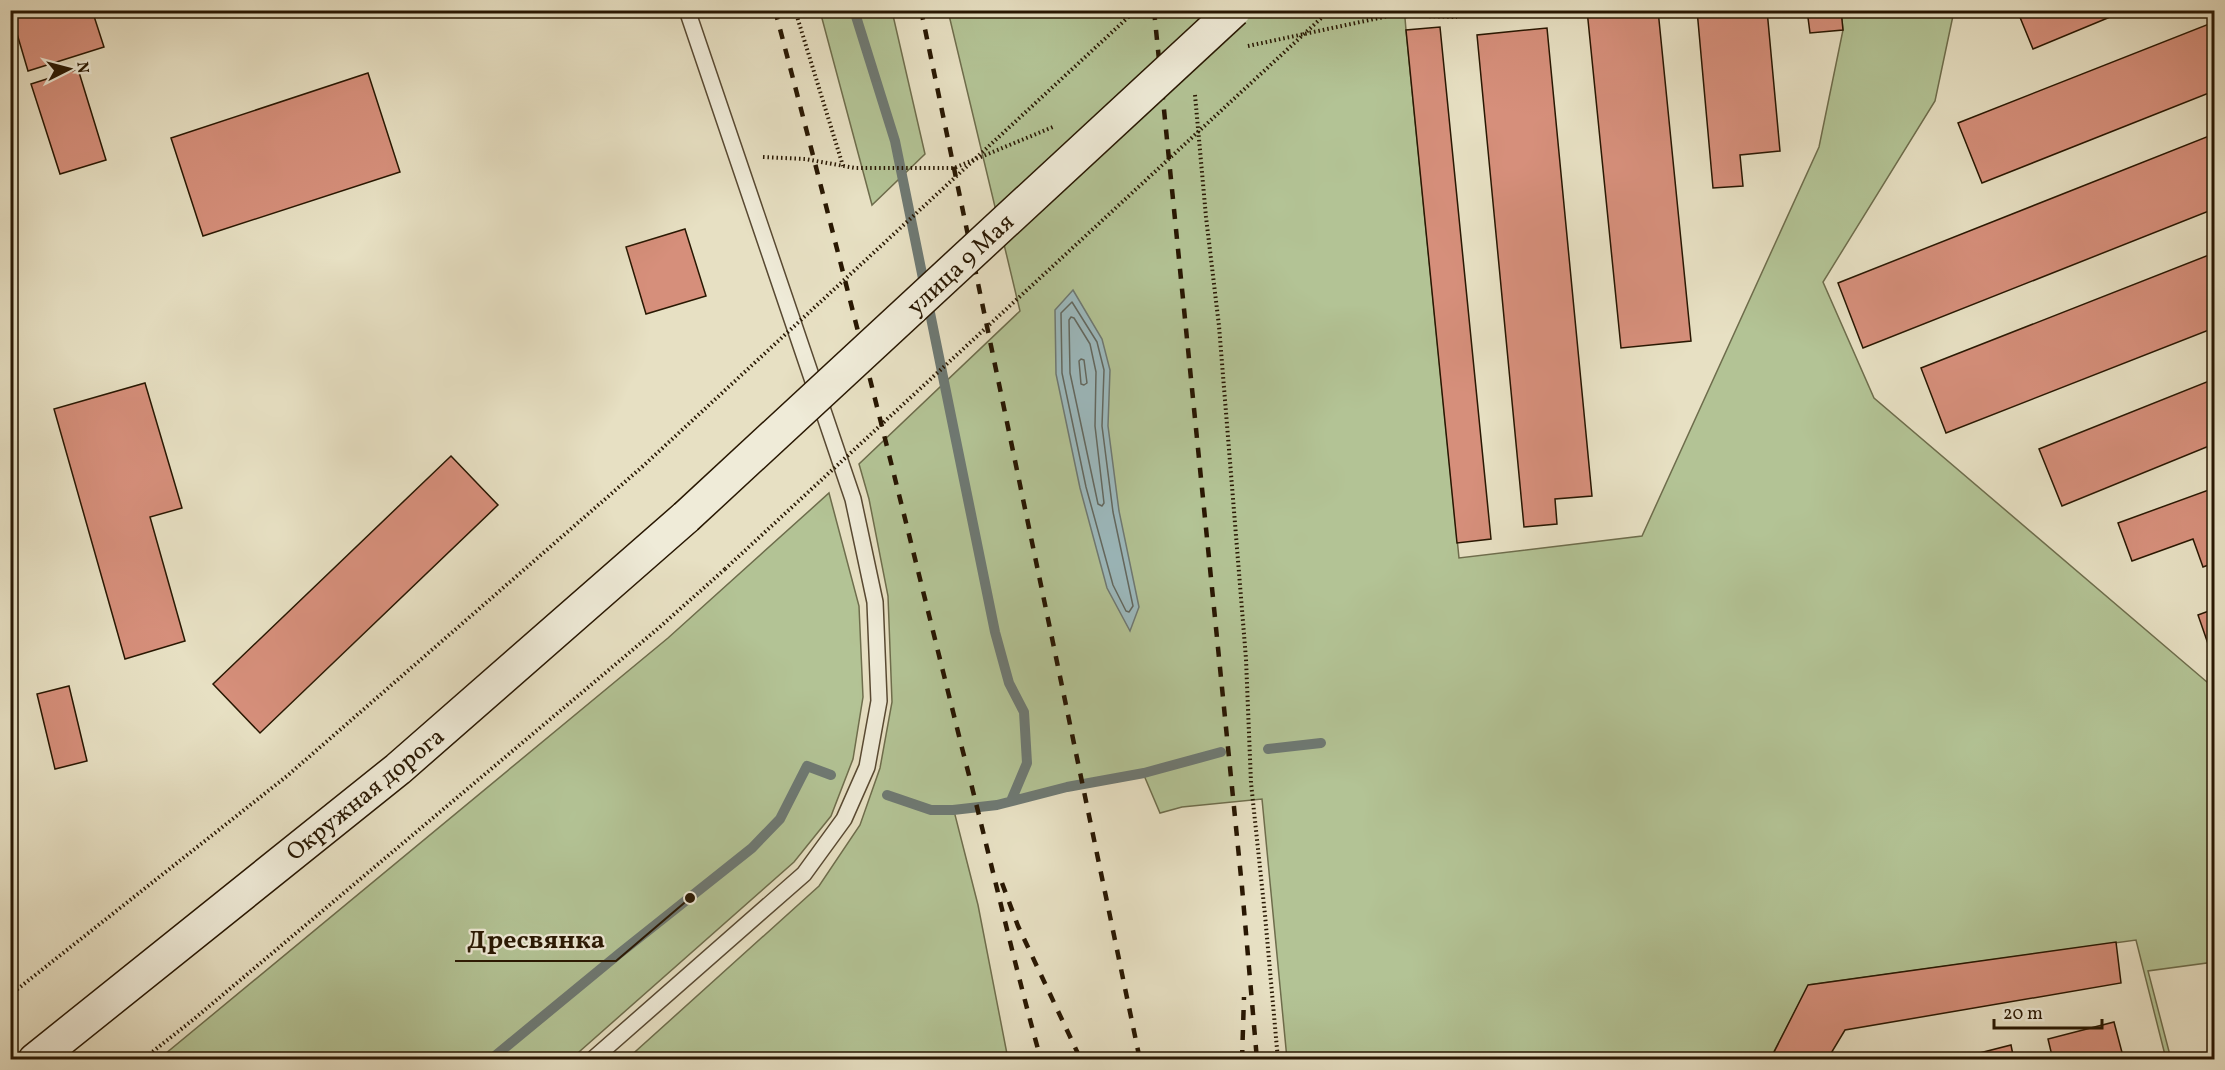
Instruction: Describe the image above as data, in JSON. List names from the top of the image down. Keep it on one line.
{"streets":{"main road":["улица 9 Мая","Окружная дорога"]},"crossings":[["улица 9 Мая","Окружная дорога"]],"places":["Дресвянка"],"scale_bar":"20 m","north":"right"}
